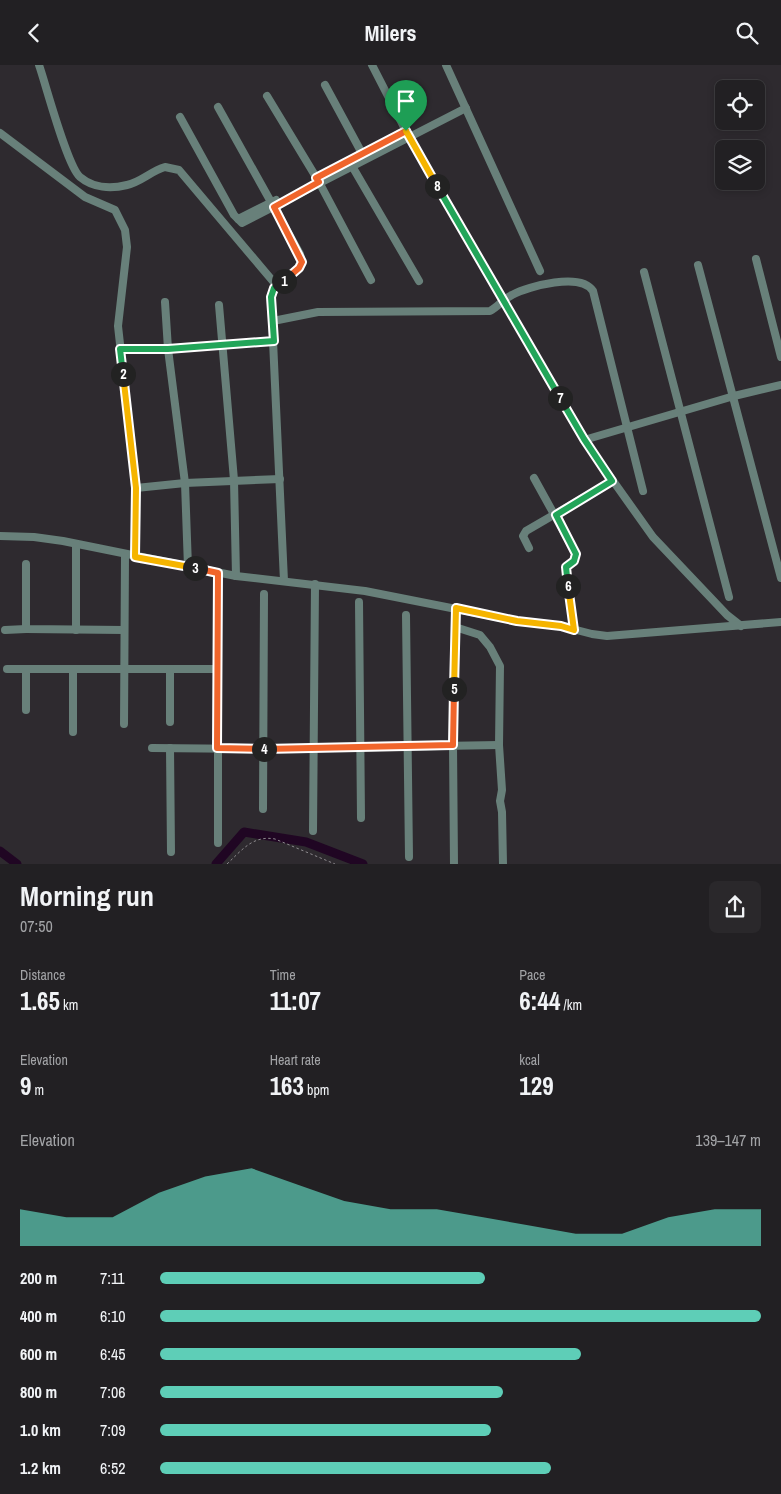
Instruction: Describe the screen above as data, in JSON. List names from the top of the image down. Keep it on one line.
{"page":{"header":"Milers","pins":["8","1","2","7","3","6","5","4"],"heading":["Morning run","07:50"],"stats":[["Distance","1.65 km"],["Time","11:07"],["Pace","6:44 /km"],["Elevation","9 m"],["Heart rate","163 bpm"],["kcal","129"]],"chart":["Elevation","139–147 m"],"list":[{"name":"200 m","note":"7:11"},{"name":"400 m","note":"6:10"},{"name":"600 m","note":"6:45"},{"name":"800 m","note":"7:06"},{"name":"1.0 km","note":"7:09"},{"name":"1.2 km","note":"6:52"}]}}
